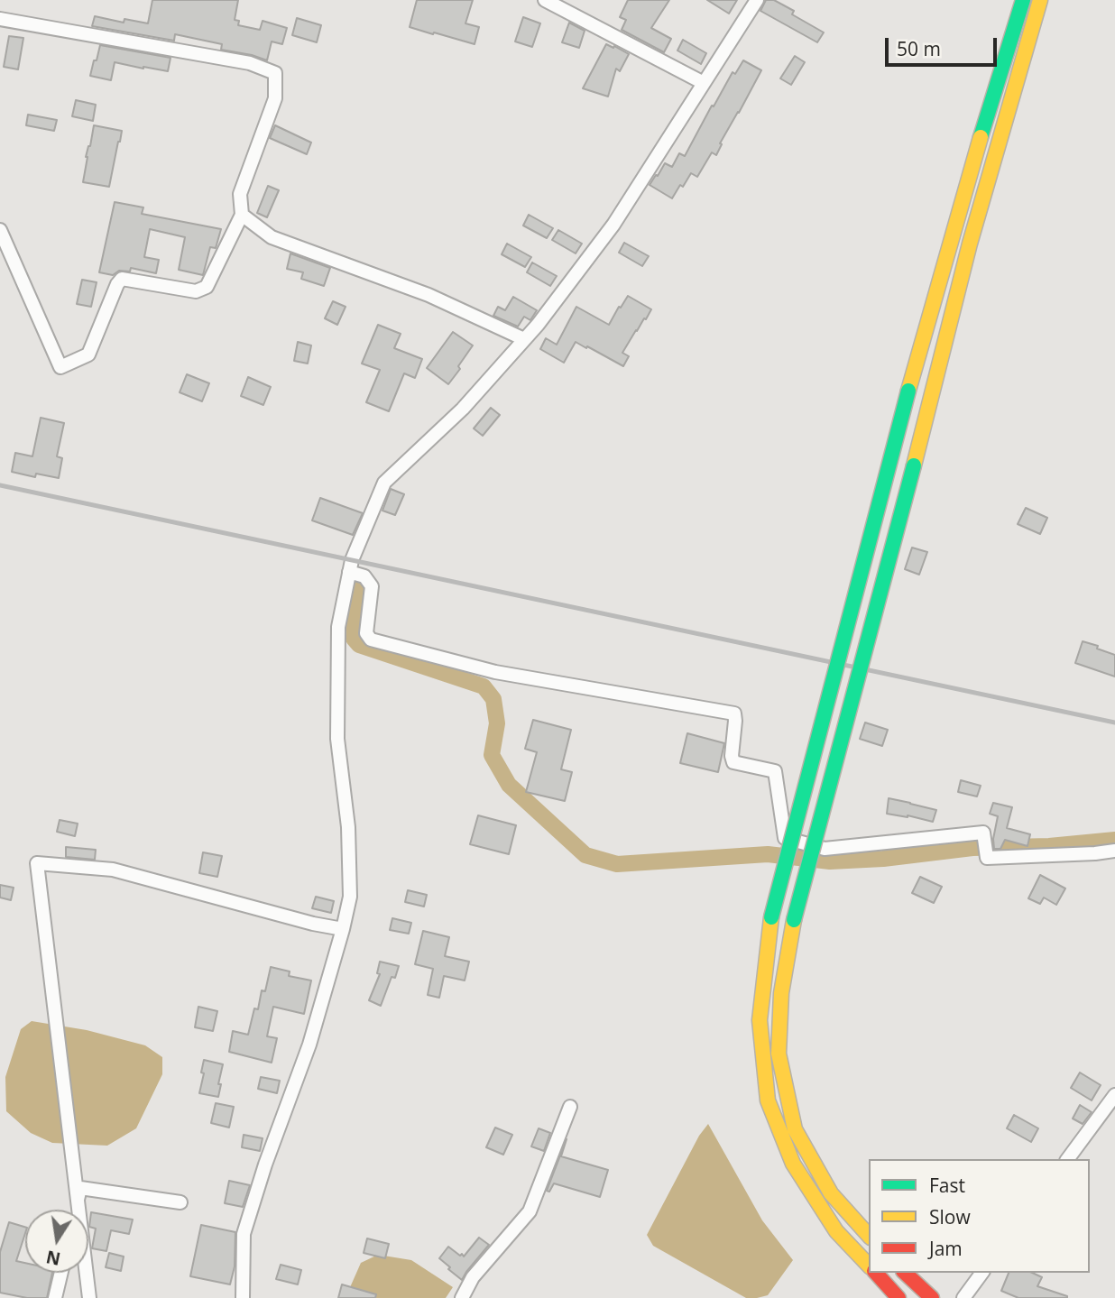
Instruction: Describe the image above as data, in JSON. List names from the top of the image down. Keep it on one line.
{"legend":["Fast","Slow","Jam"],"scale_bar":"50 m","north":"bottom"}
